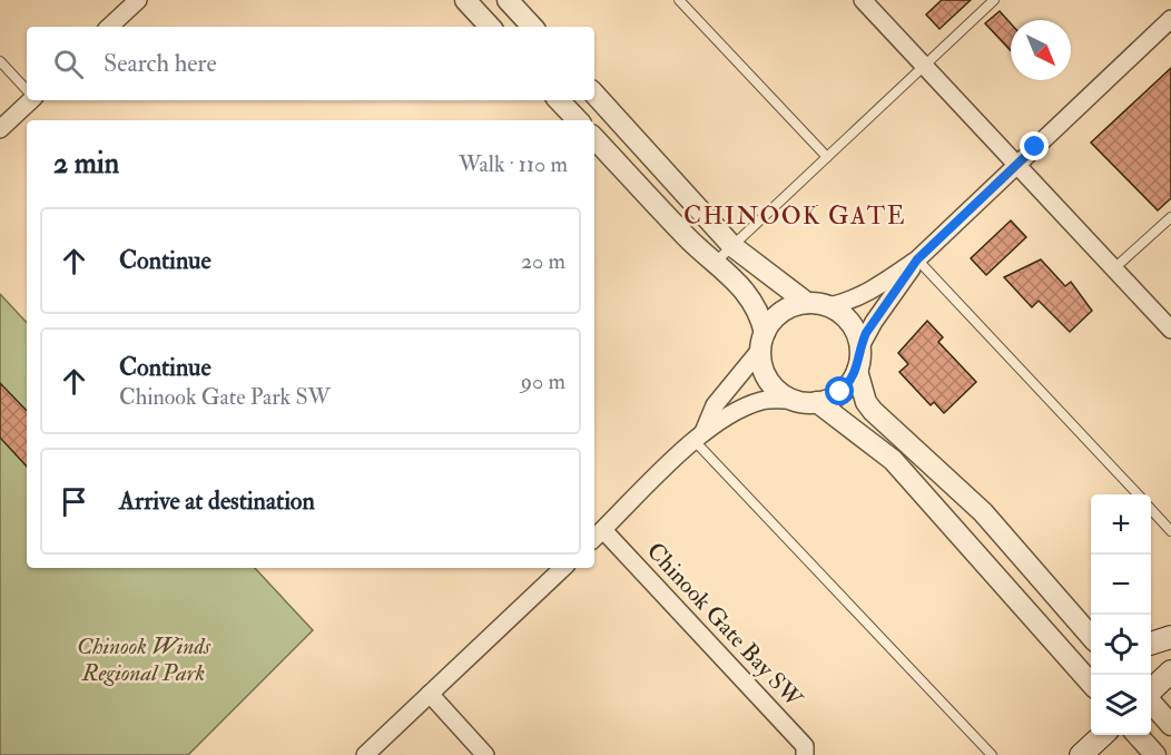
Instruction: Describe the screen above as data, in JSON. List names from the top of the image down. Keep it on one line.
{"streets":{"street":["Chinook Gate Bay SW"]},"districts":["CHINOOK GATE"],"parks":["Chinook Winds Regional Park"],"north":"bottom right","page":{"search":"Search here","heading":["2 min","Walk · 110 m"],"list":[["Continue","20 m"],["Continue","Chinook Gate Park SW","90 m"],"Arrive at destination"],"map_buttons":["+","−"]}}
